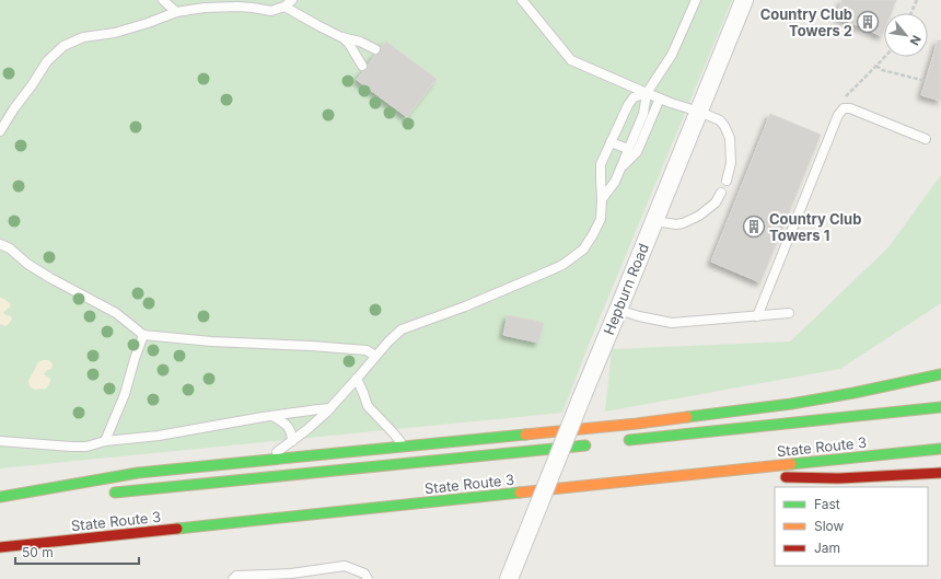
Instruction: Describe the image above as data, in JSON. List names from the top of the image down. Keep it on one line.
{"streets":{"highway":["State Route 3"],"street":["Hepburn Road"]},"places":{"building":["Country Club Towers 2","Country Club Towers 1"]},"legend":["Fast","Slow","Jam"],"scale_bar":"50 m","north":"bottom right"}
